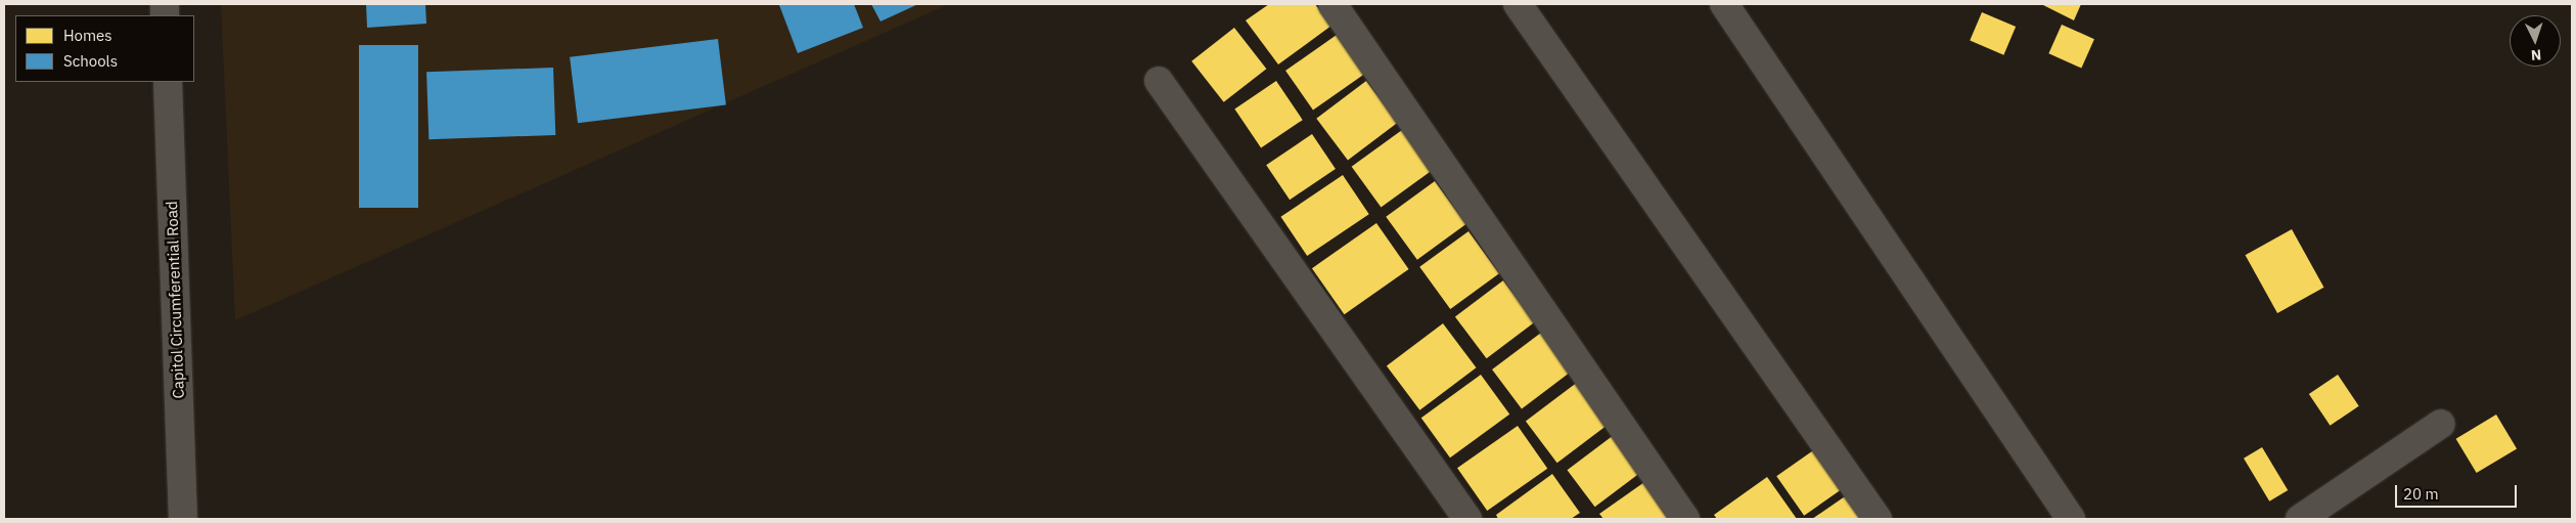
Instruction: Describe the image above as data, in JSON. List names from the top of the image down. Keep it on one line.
{"streets":{"street":["Capitol Circumferential Road"]},"legend":["Homes","Schools"],"scale_bar":"20 m","north":"bottom"}
